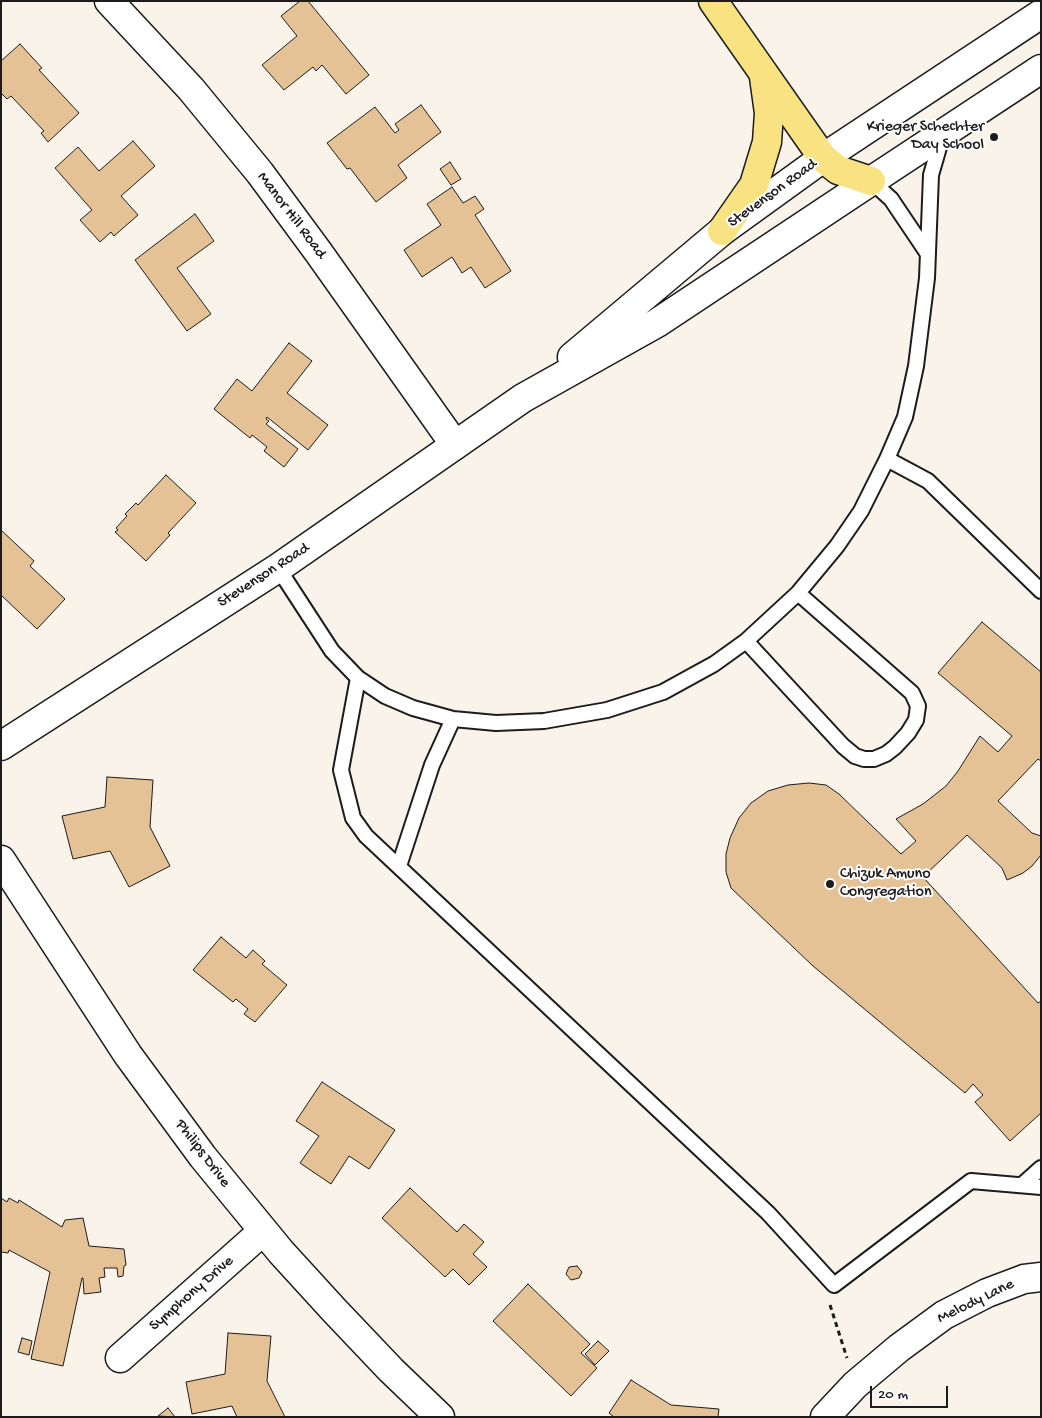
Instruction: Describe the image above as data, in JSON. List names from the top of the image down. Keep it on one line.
{"streets":{"street":["Stevenson Road","Manor Hill Road","Philips Drive","Symphony Drive","Melody Lane"]},"crossings":[["Stevenson Road","Manor Hill Road"],["Philips Drive","Symphony Drive"]],"places":["Krieger Schechter Day School","Chizuk Amuno Congregation"],"scale_bar":"20 m"}
